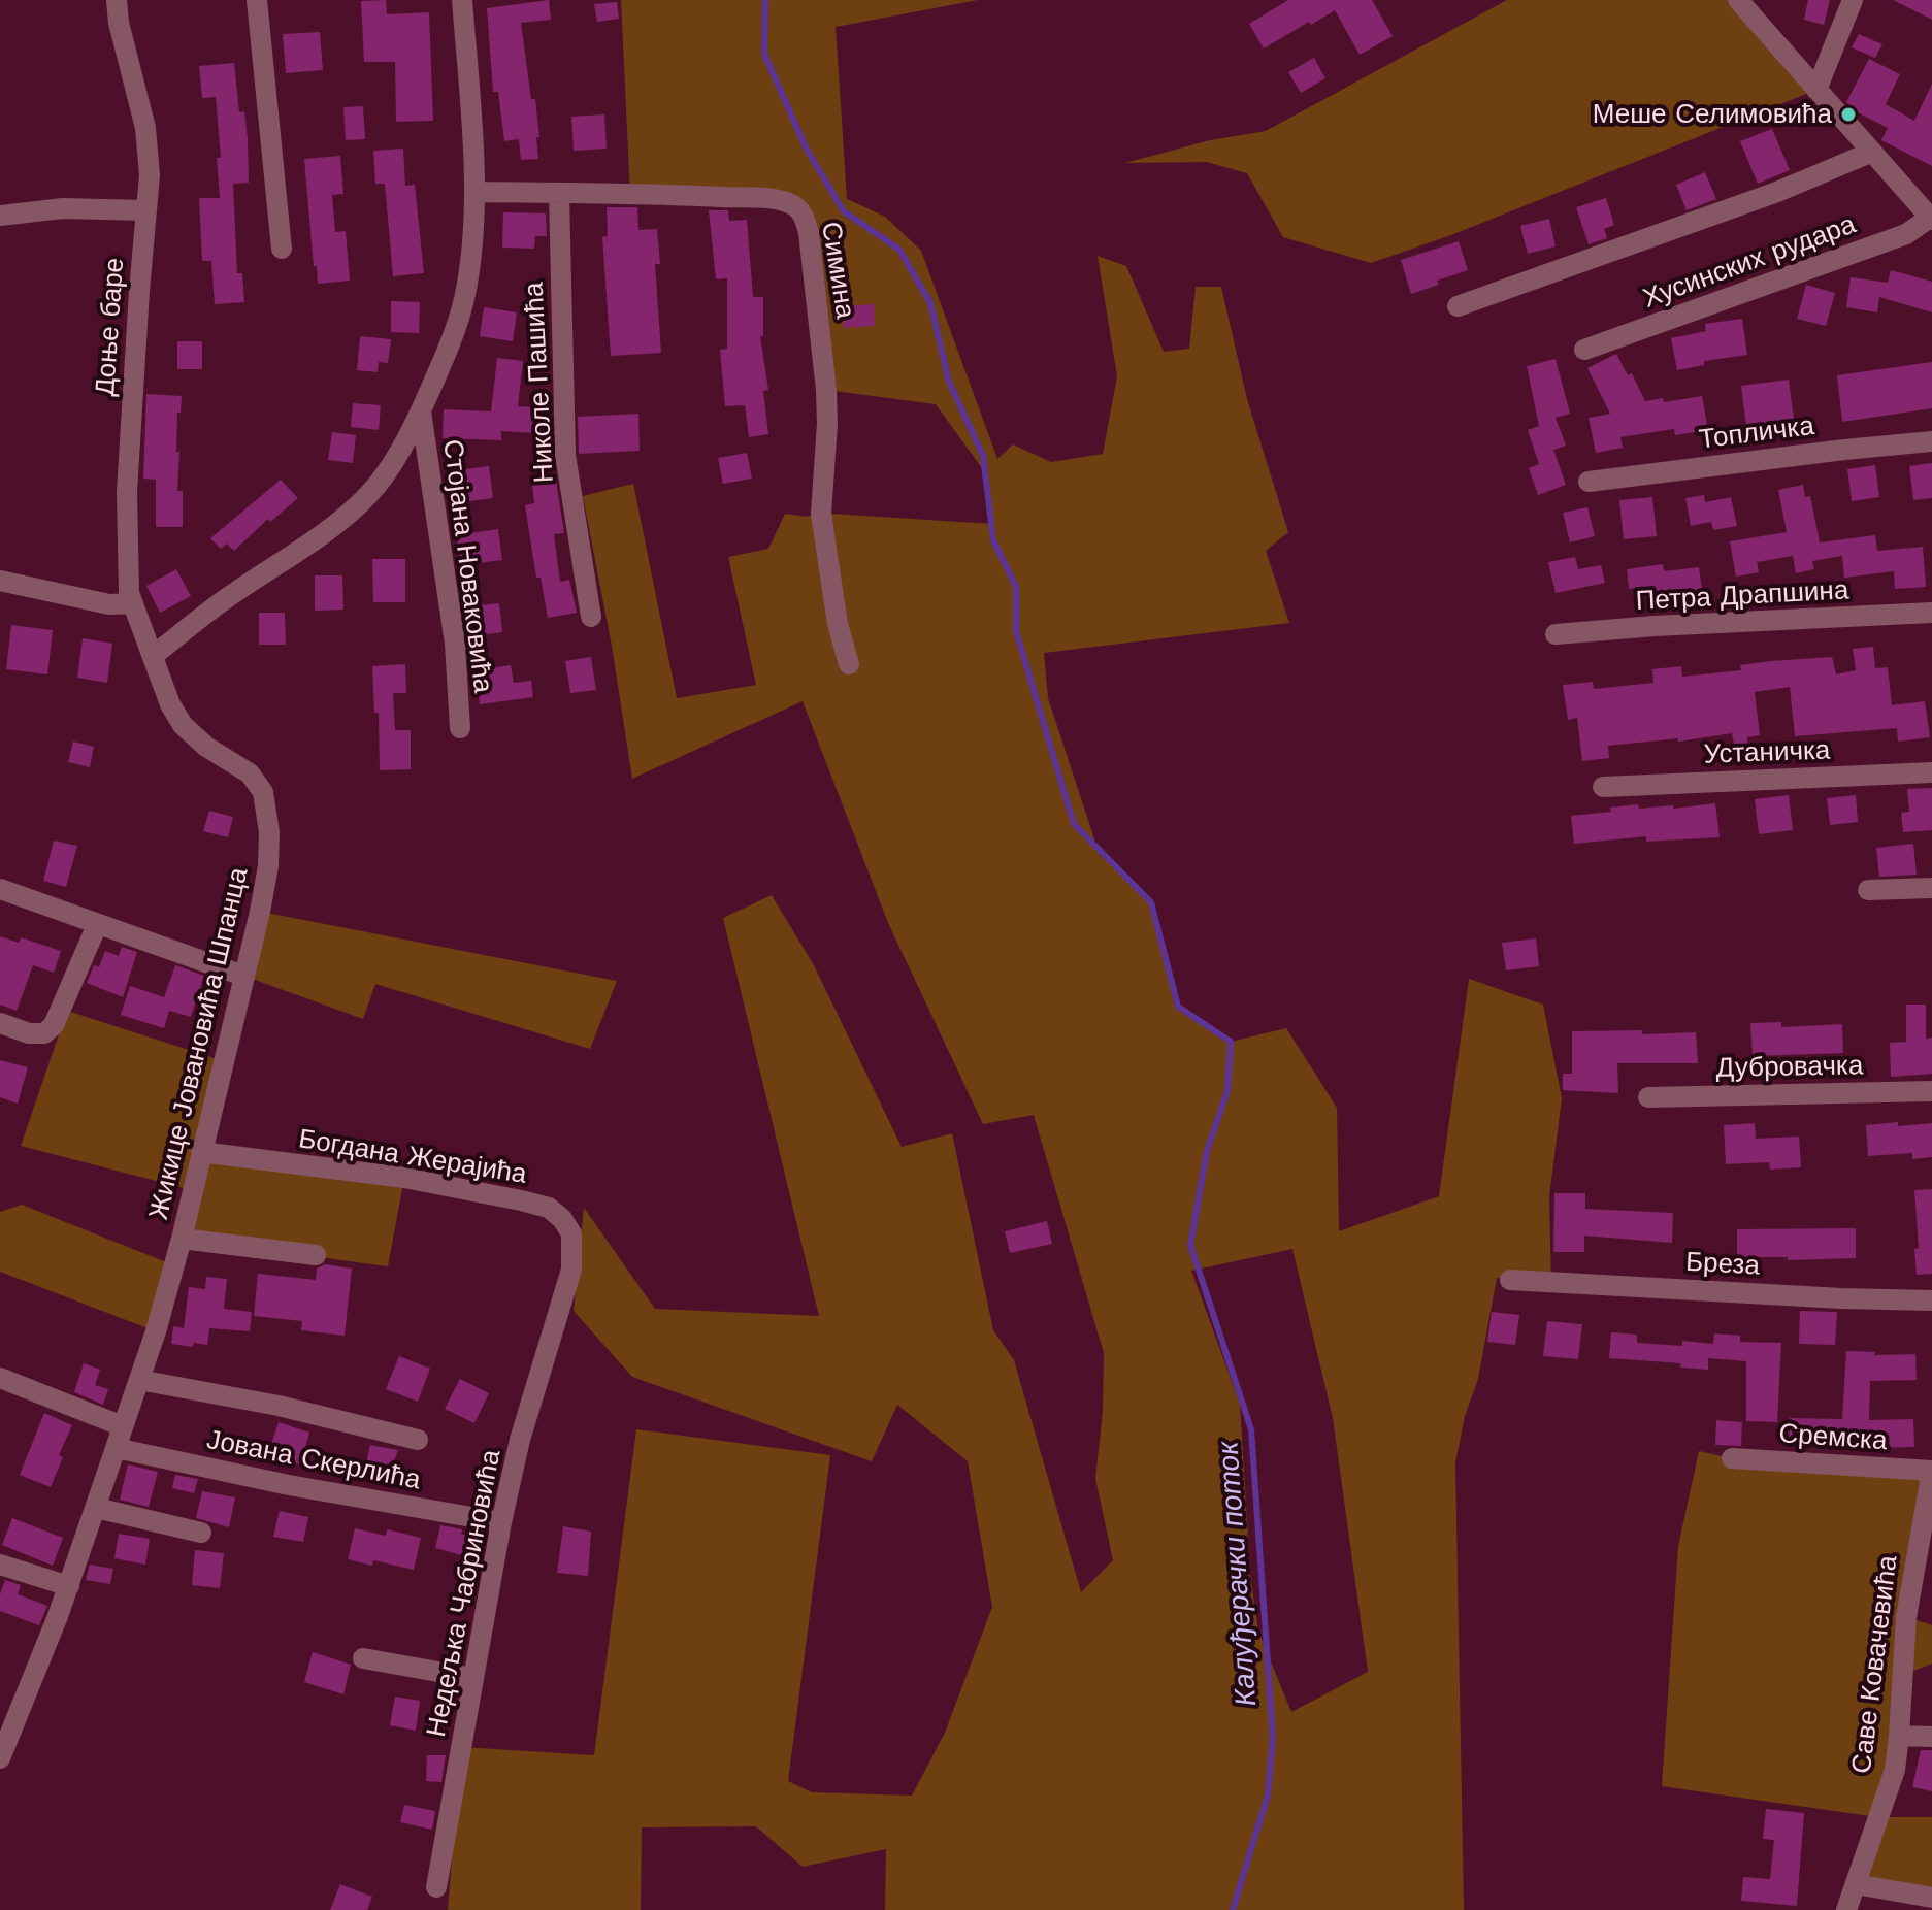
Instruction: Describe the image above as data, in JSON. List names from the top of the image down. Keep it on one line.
{"streets":{"street":["Хусинских рудара","Симина","Доње баре","Николе Пашића","Топличка","Стојана Новаковића","Петра Драпшина","Устаничка","Жикице Јовановића Шпанца","Дубровачка","Богдана Жерајића","Бреза","Сремска","Јована Скерлића","Недељка Чабриновића","Саве Ковачевића"]},"crossings":[["Симина","Николе Пашића"],["Доње баре","Жикице Јовановића Шпанца"],["Жикице Јовановића Шпанца","Богдана Жерајића"],["Жикице Јовановића Шпанца","Јована Скерлића"],["Богдана Жерајића","Недељка Чабриновића"],["Сремска","Саве Ковачевића"],["Јована Скерлића","Недељка Чабриновића"]],"water":["Калуђерачки поток"],"places":["Меше Селимовића"]}
